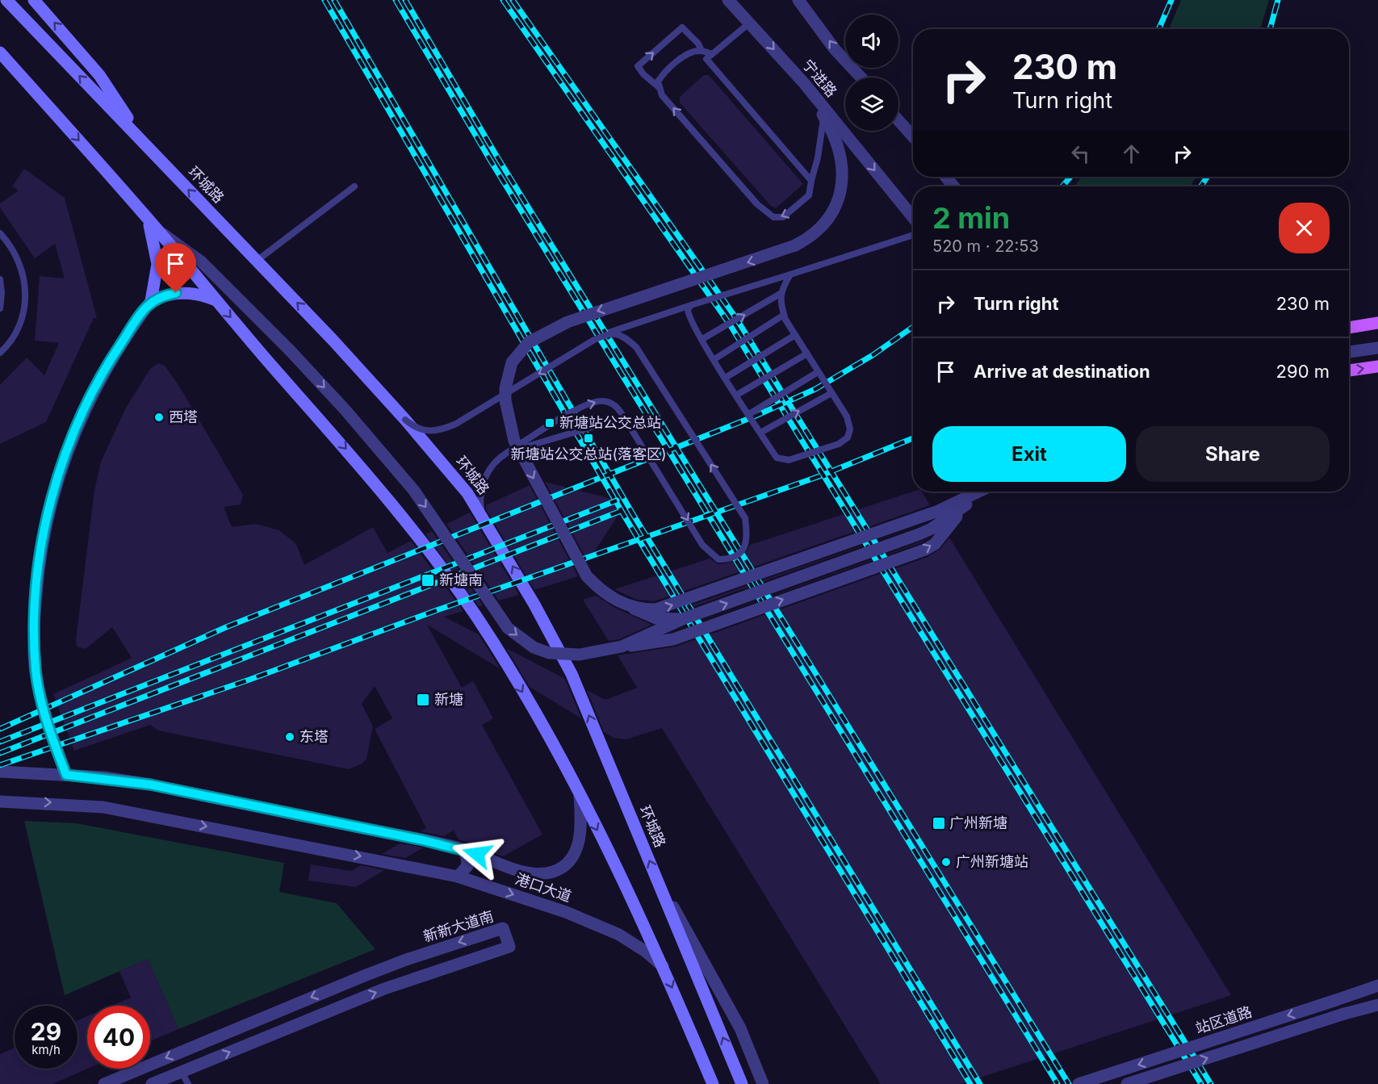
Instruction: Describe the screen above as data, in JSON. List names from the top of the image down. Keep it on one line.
{"streets":{"main road":["环城路"],"street":["宁进路","港口大道","新新大道南","站区道路"]},"places":{"other":["西塔","东塔","广州新塘站"],"transit":["新塘站公交总站","新塘站公交总站(落客区)","新塘南","新塘","广州新塘"]},"page":{"turn":["230 m","Turn right"],"heading":["2 min","520 m · 22:53"],"list":[{"name":"Turn right","value":"230 m"},{"name":"Arrive at destination","value":"290 m"}],"buttons":["Exit","Share"],"speed":"29 km/h","limit":"40"}}
